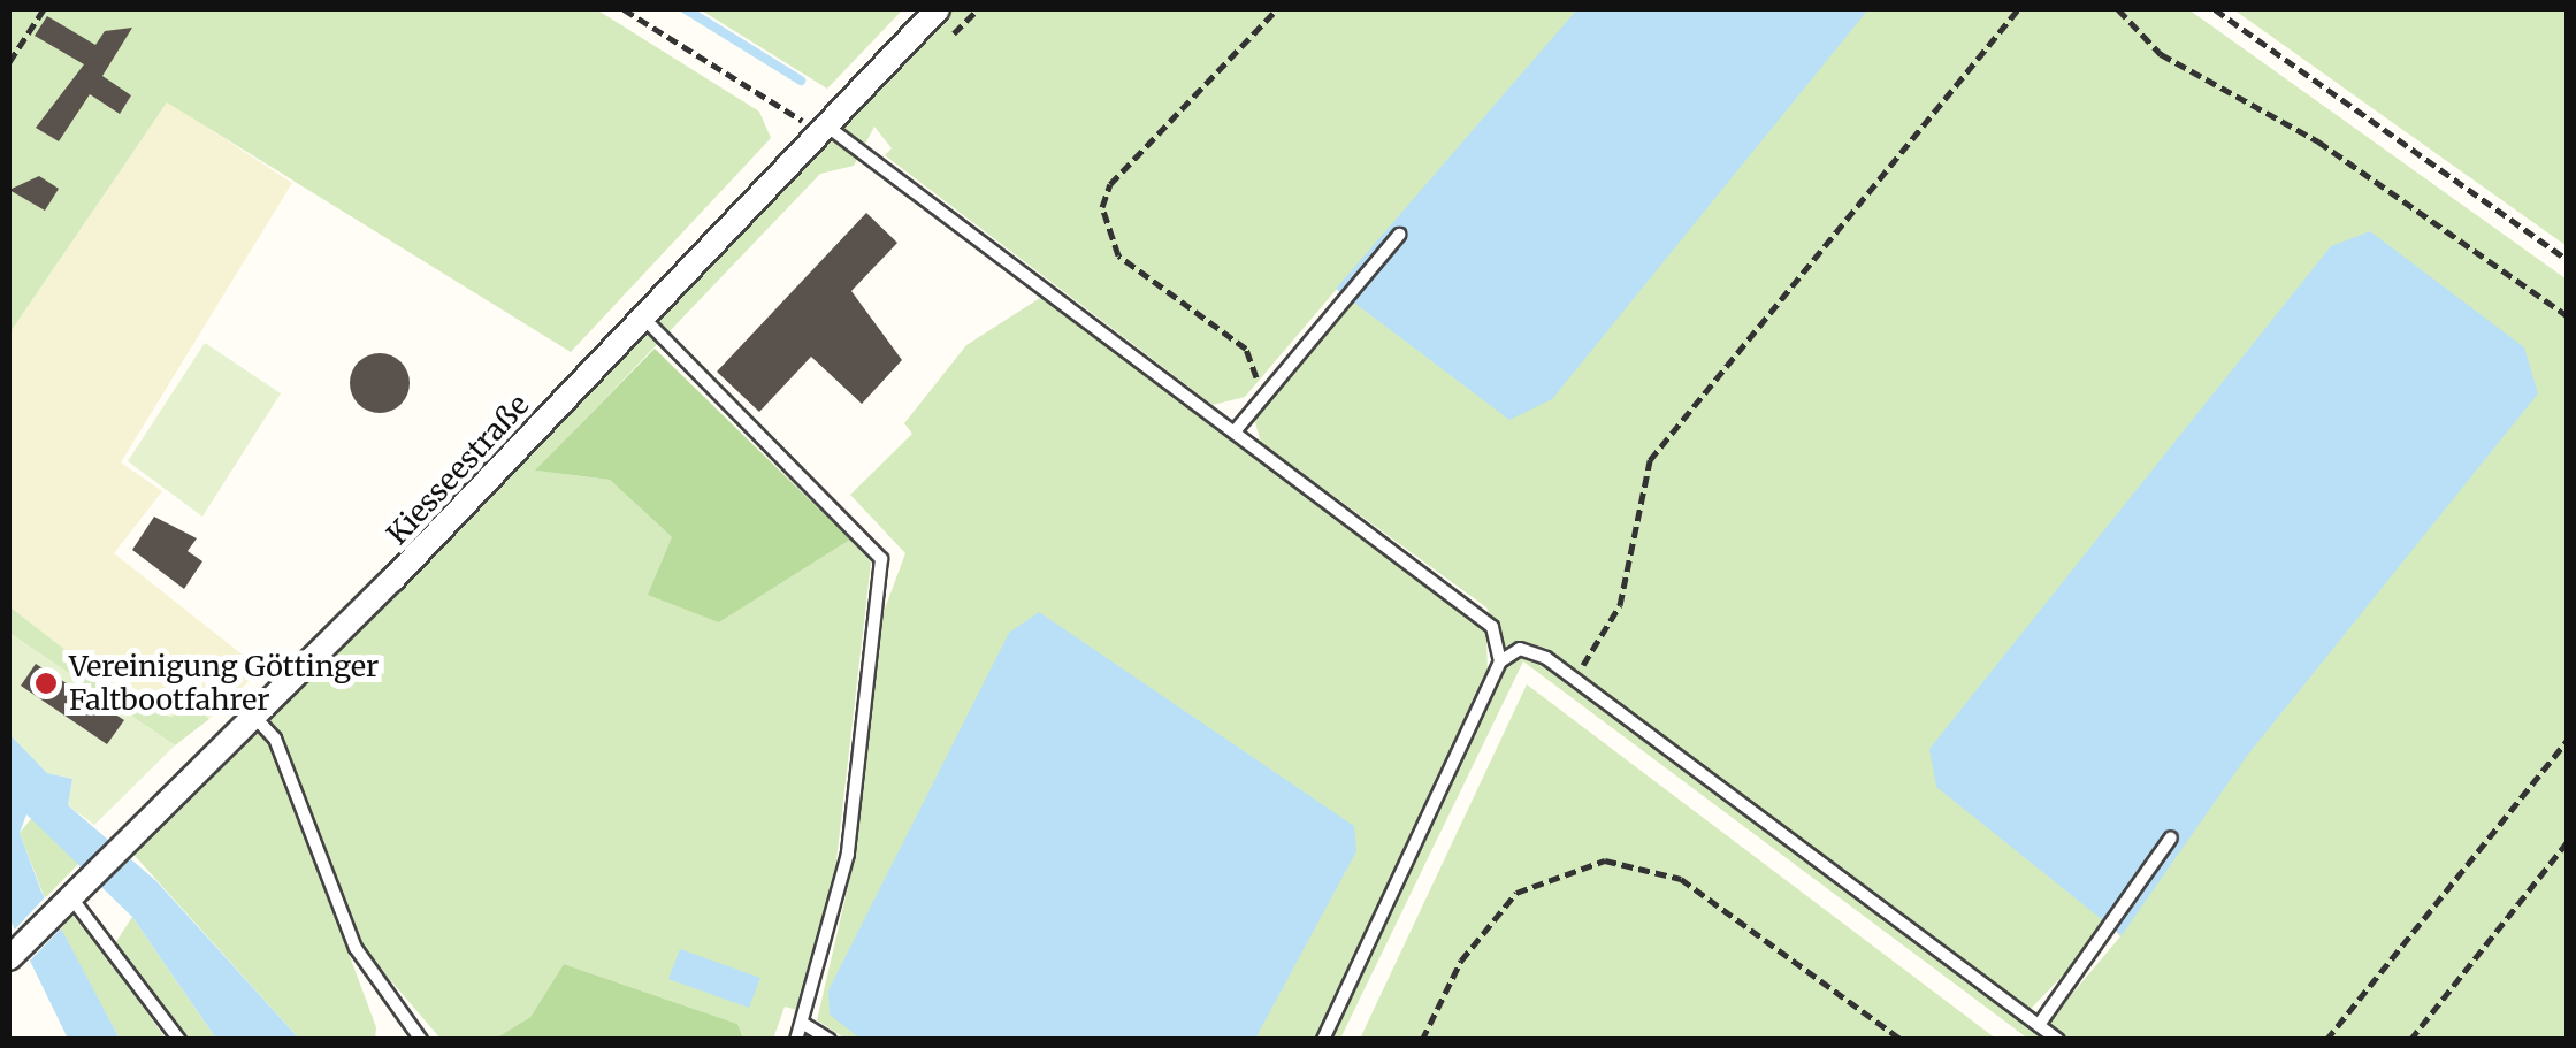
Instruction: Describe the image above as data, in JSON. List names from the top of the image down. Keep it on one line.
{"streets":{"street":["Kiesseestraße"]},"places":["Vereinigung Göttinger Faltbootfahrer"]}
